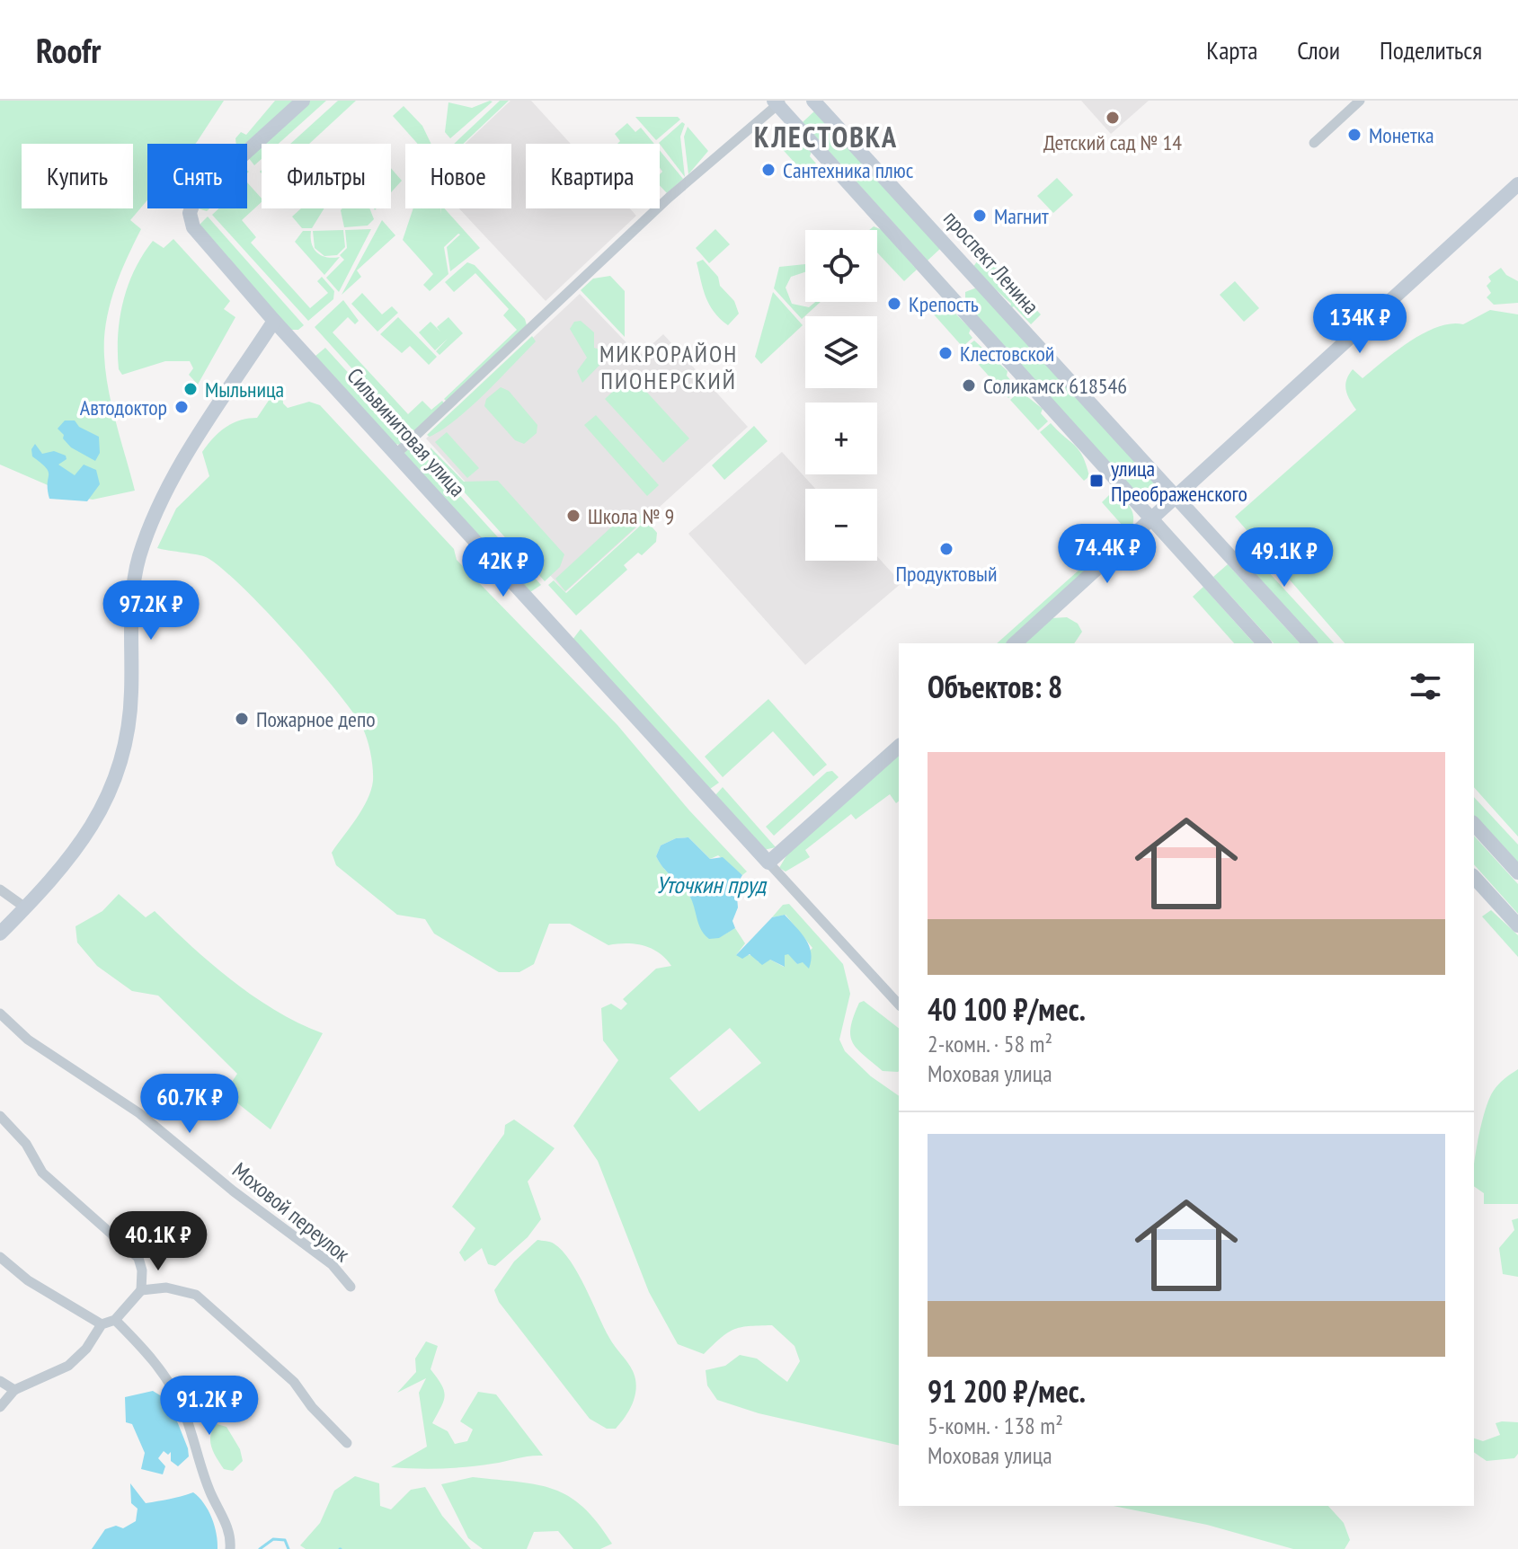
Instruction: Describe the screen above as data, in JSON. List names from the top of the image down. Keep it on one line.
{"streets":{"street":["проспект Ленина","Сильвинитовая улица","Моховой переулок"]},"districts":["КЛЕСТОВКА","МИКРОРАЙОН ПИОНЕРСКИЙ"],"water":["Уточкин пруд"],"places":{"other":["Детский сад № 14","Монетка","Сантехника плюс","Магнит","Крепость","Клестовской","Соликамск 618546","Мыльница","Автодоктор","Школа № 9","Продуктовый","Пожарное депо"],"transit":["улица Преображенского"]},"page":{"header":"Roofr","nav":["Карта","Слои","Поделиться"],"chip":["Купить","Снять","Фильтры","Новое","Квартира"],"map_buttons":["+","−"],"price":["134K ₽","74.4K ₽","49.1K ₽","42K ₽","97.2K ₽","60.7K ₽","40.1K ₽","91.2K ₽"],"heading":"Объектов: 8","list":[{"name":"40 100 ₽/мес.","note":"2-комн. · 58 m² · Моховая улица"},{"name":"91 200 ₽/мес.","note":"5-комн. · 138 m² · Моховая улица"}]}}
